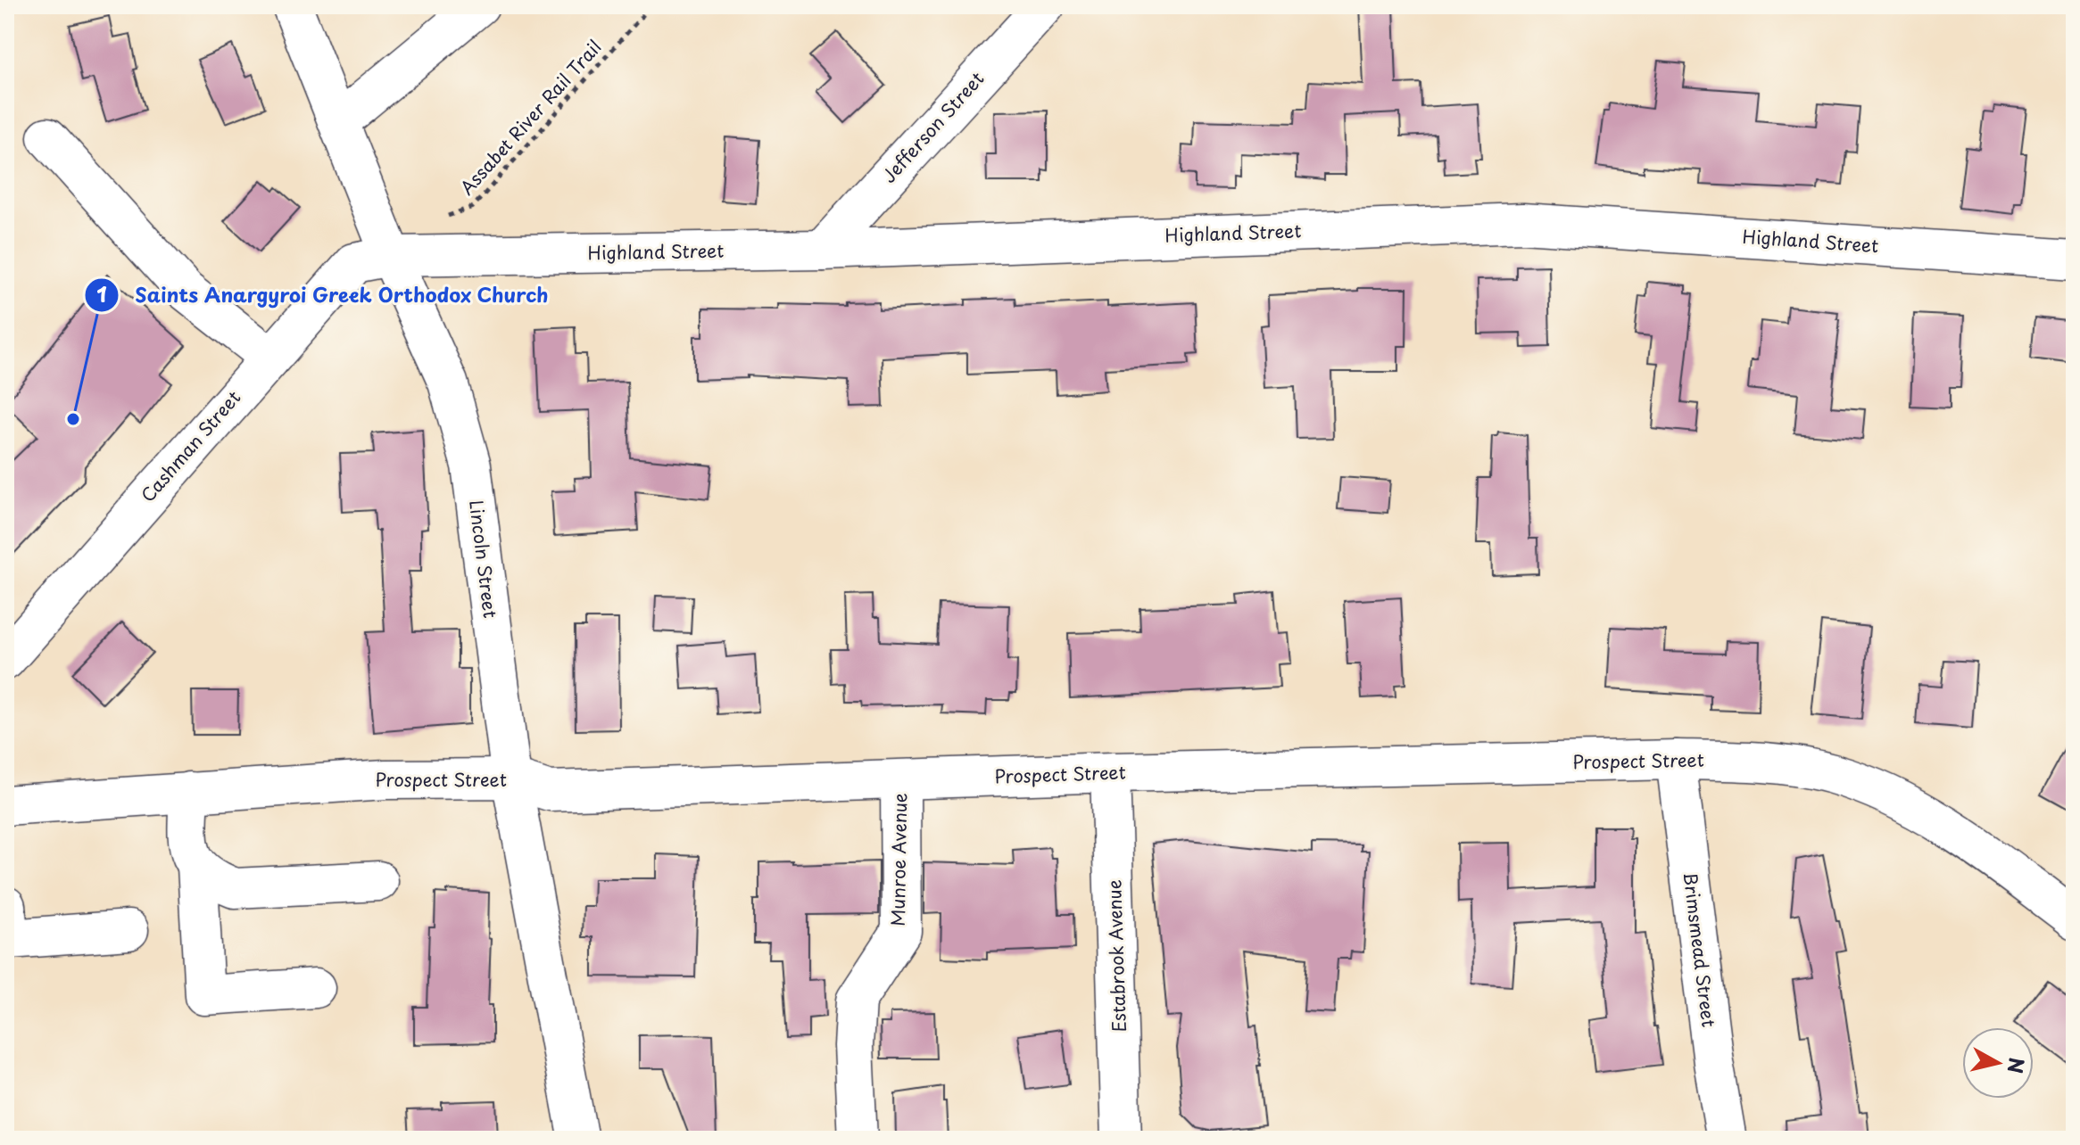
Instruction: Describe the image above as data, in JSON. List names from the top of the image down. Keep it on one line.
{"streets":{"main road":["Jefferson Street","Highland Street","Cashman Street","Lincoln Street","Prospect Street","Munroe Avenue","Brimsmead Street","Estabrook Avenue"],"path":["Assabet River Rail Trail"]},"crossings":[["Jefferson Street","Highland Street"],["Highland Street","Cashman Street"],["Highland Street","Lincoln Street"],["Cashman Street","Lincoln Street"],["Lincoln Street","Prospect Street"],["Prospect Street","Munroe Avenue"],["Prospect Street","Brimsmead Street"],["Prospect Street","Estabrook Avenue"]],"places":["Saints Anargyroi Greek Orthodox Church"],"north":"right"}
